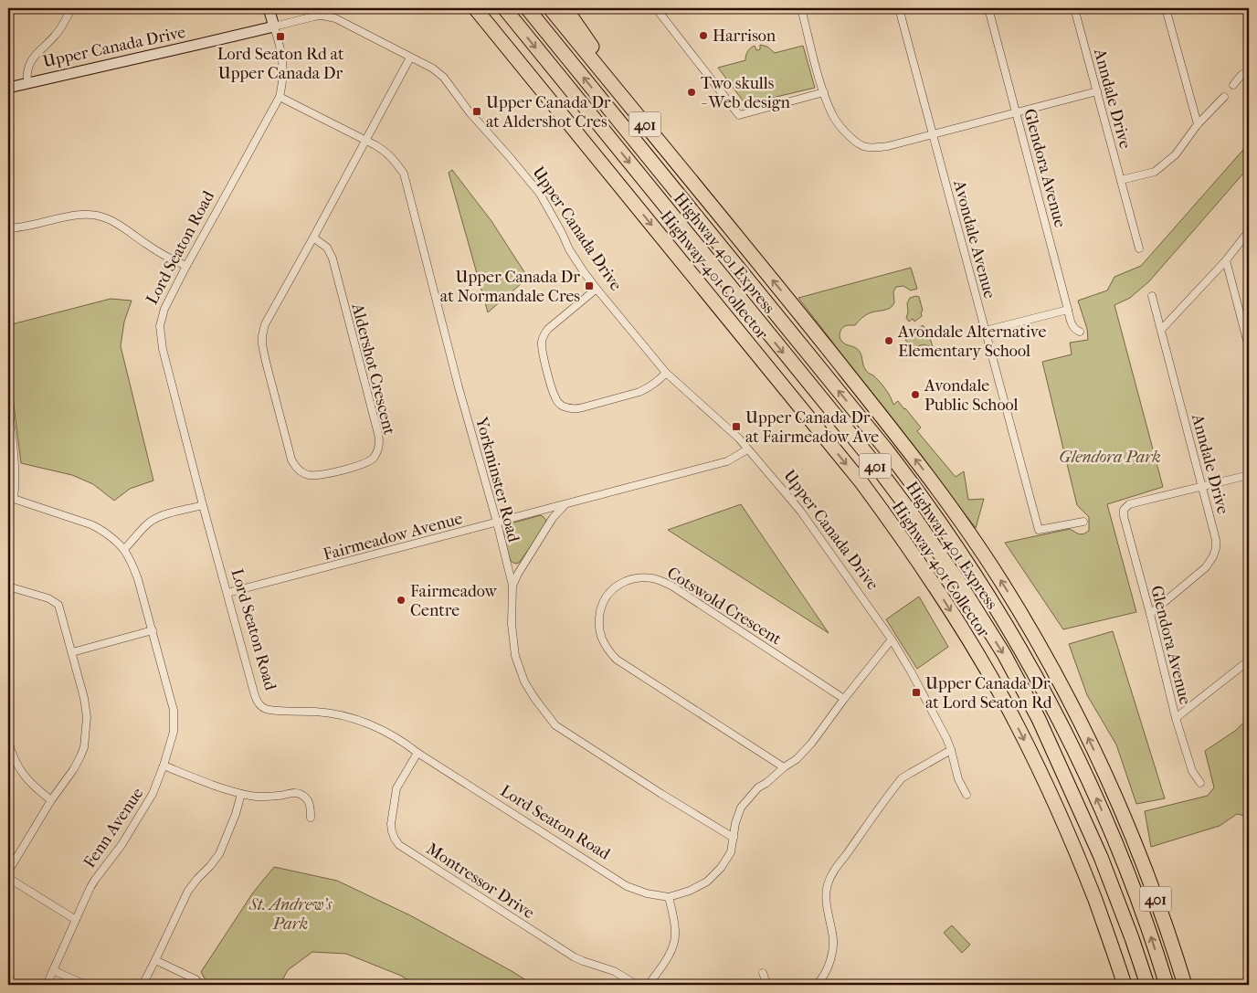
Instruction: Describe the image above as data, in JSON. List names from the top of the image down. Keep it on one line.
{"streets":{"highway":["401","Highway 401 Express","Highway 401 Collector"],"street":["Upper Canada Drive","Anndale Drive","Glendora Avenue","Avondale Avenue","Lord Seaton Road","Aldershot Crescent","Yorkminster Road","Fairmeadow Avenue","Cotswold Crescent","Fenn Avenue","Montressor Drive"]},"crossings":[["Upper Canada Drive","Lord Seaton Road"],["Upper Canada Drive","Aldershot Crescent"],["Upper Canada Drive","Fairmeadow Avenue"],["Anndale Drive","Glendora Avenue"],["Lord Seaton Road","Yorkminster Road"],["Lord Seaton Road","Fairmeadow Avenue"],["Lord Seaton Road","Cotswold Crescent"],["Lord Seaton Road","Montressor Drive"],["Aldershot Crescent","Yorkminster Road"],["Yorkminster Road","Fairmeadow Avenue"]],"parks":["Glendora Park","St. Andrew’s Park"],"places":{"other":["Harrison","Two skulls - Web design","Avondale Alternative Elementary School","Avondale Public School","Fairmeadow Centre"],"transit":["Lord Seaton Rd at Upper Canada Dr","Upper Canada Dr at Aldershot Cres","Upper Canada Dr at Normandale Cres","Upper Canada Dr at Fairmeadow Ave","Upper Canada Dr at Lord Seaton Rd"]}}
